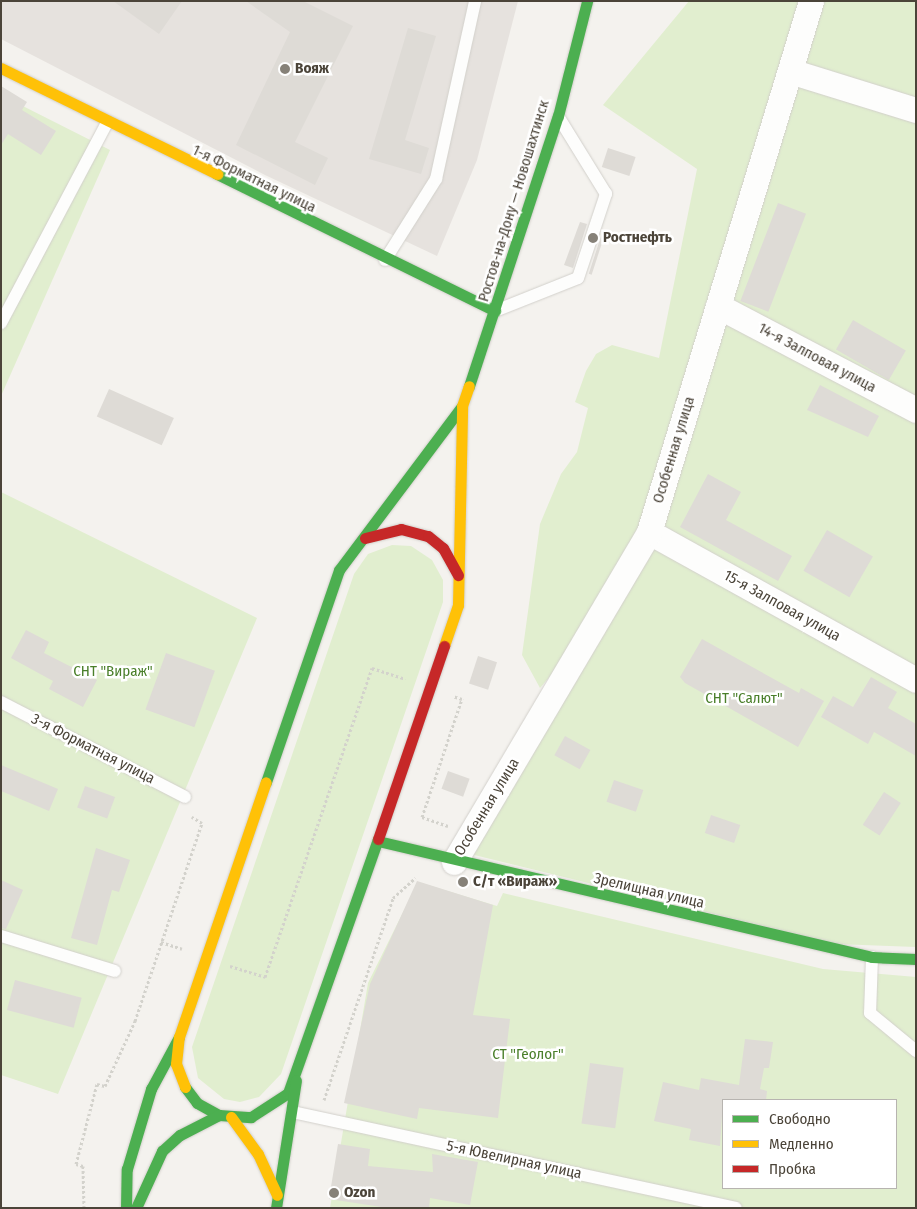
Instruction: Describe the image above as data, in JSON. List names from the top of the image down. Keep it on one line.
{"streets":{"main road":["1-я Форматная улица","Ростов-на-Дону — Новошахтинск","Зрелищная улица"],"street":["14-я Залповая улица","Особенная улица","15-я Залповая улица"],"lane":["3-я Форматная улица","5-я Ювелирная улица"]},"crossings":[["1-я Форматная улица","Ростов-на-Дону — Новошахтинск"],["14-я Залповая улица","Особенная улица"],["Особенная улица","15-я Залповая улица"],["Особенная улица","Зрелищная улица"]],"parks":["СНТ \"Вираж\"","СНТ \"Салют\"","СТ \"Геолог\""],"places":["Вояж","Ростнефть","С/т «Вираж»","Ozon"],"legend":["Свободно","Медленно","Пробка"]}
